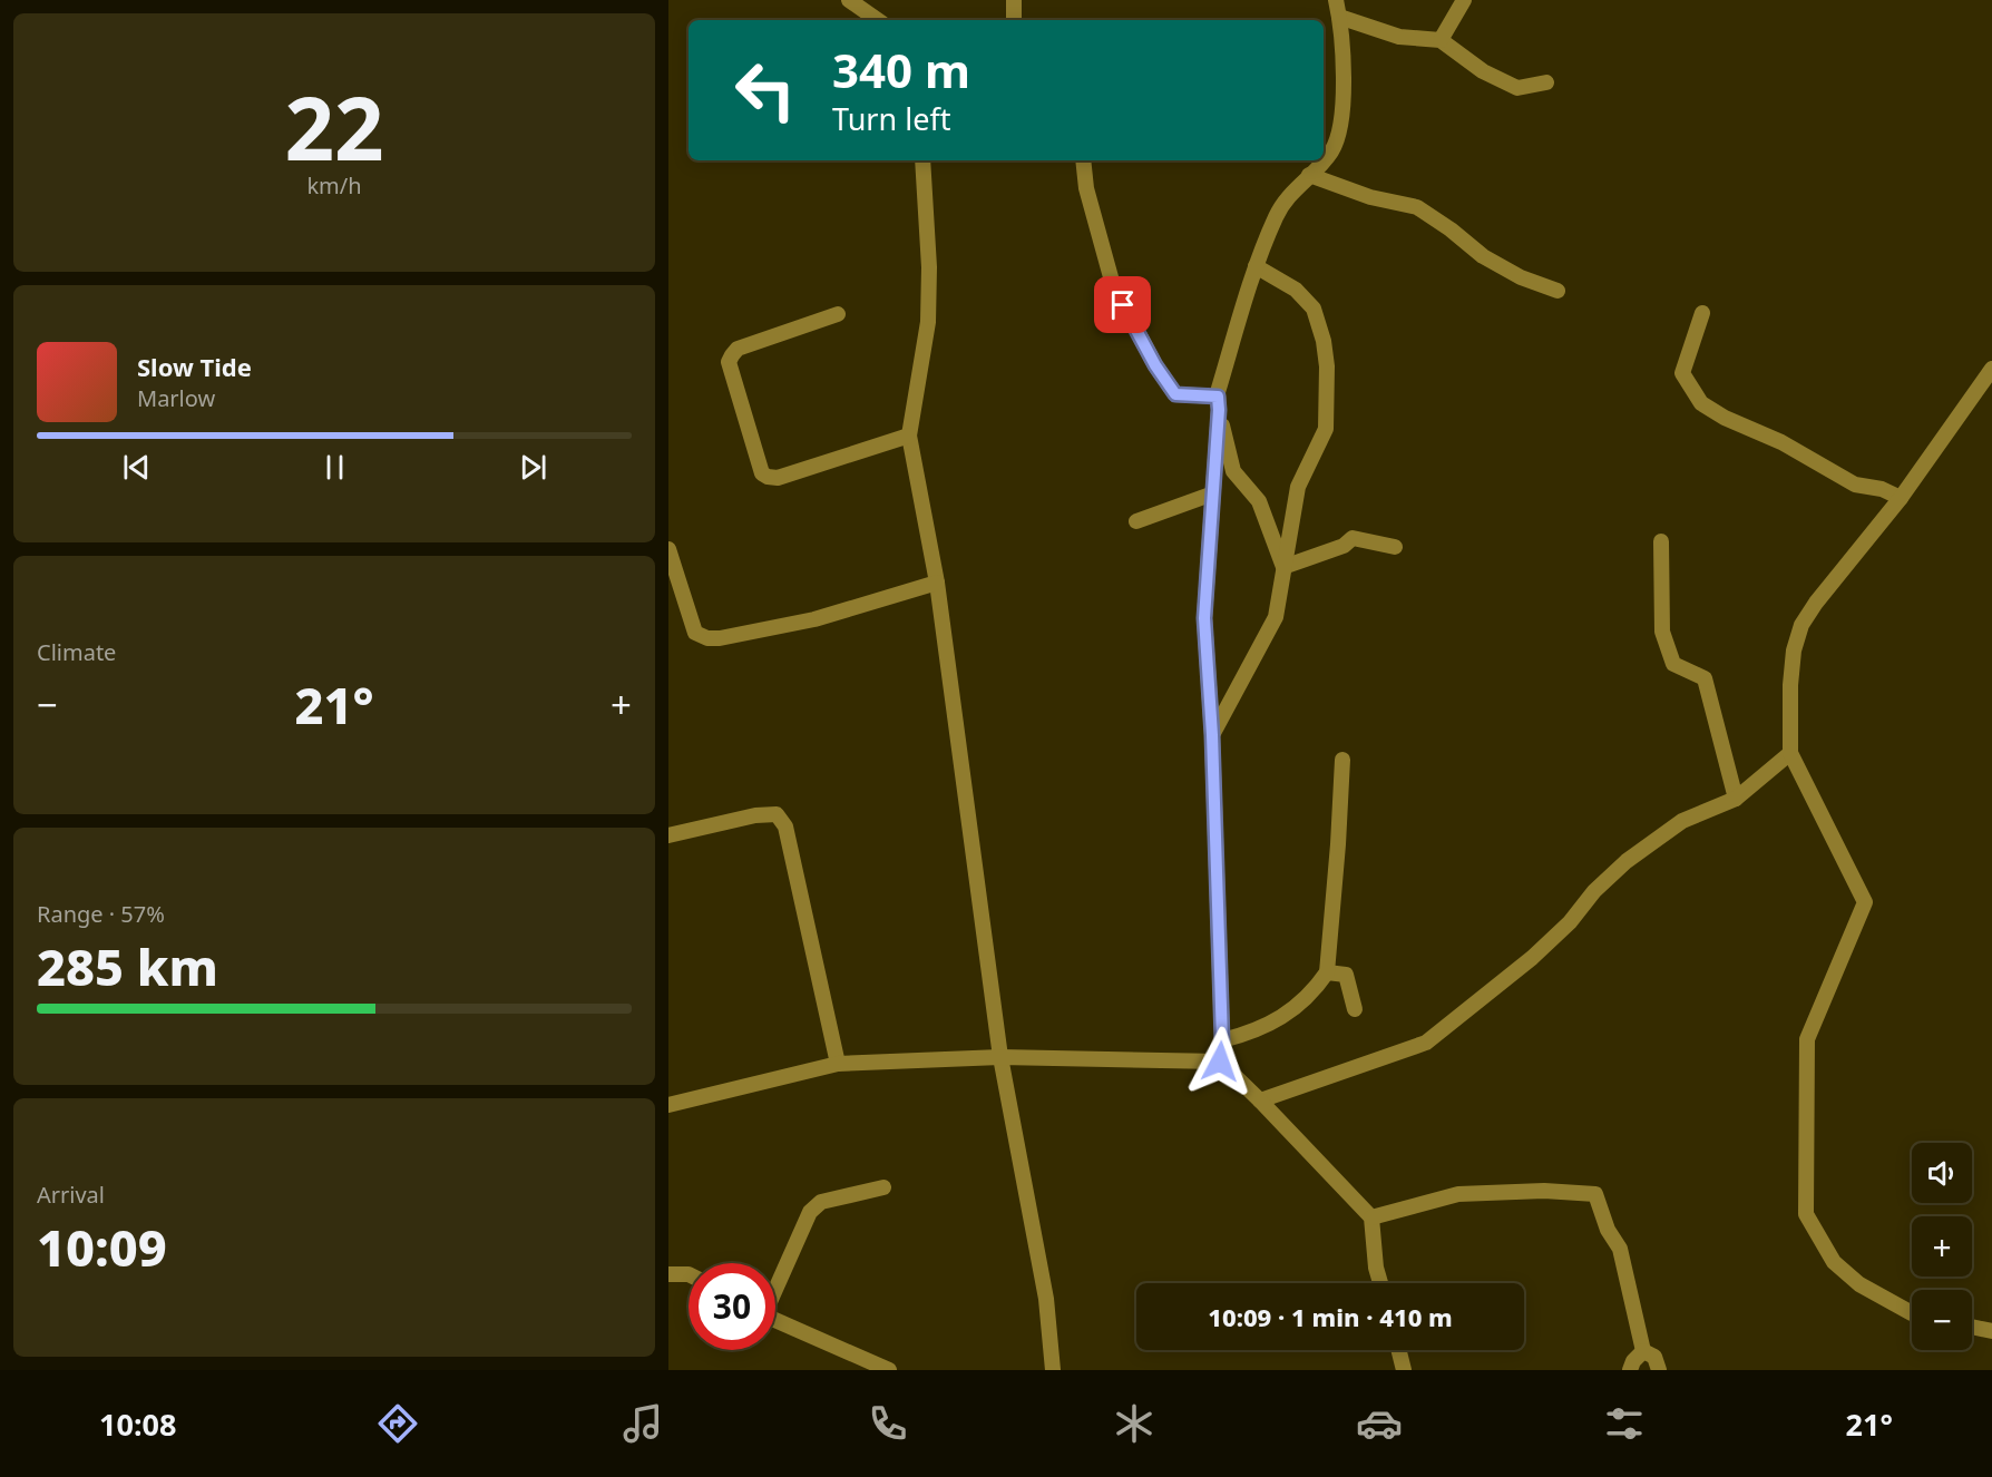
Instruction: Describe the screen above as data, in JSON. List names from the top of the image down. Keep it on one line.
{"page":{"tile":[["22","km/h"],"Climate",["Range · 57%","285 km"],["Arrival","10:09"]],"turn":["340 m","Turn left"],"song":["Slow Tide","Marlow"],"heat":["−","21°","+"],"map_buttons":["+","−"],"limit":"30","trip":"10:09 · 1 min · 410 m","tabs":["10:08","21°"]}}
